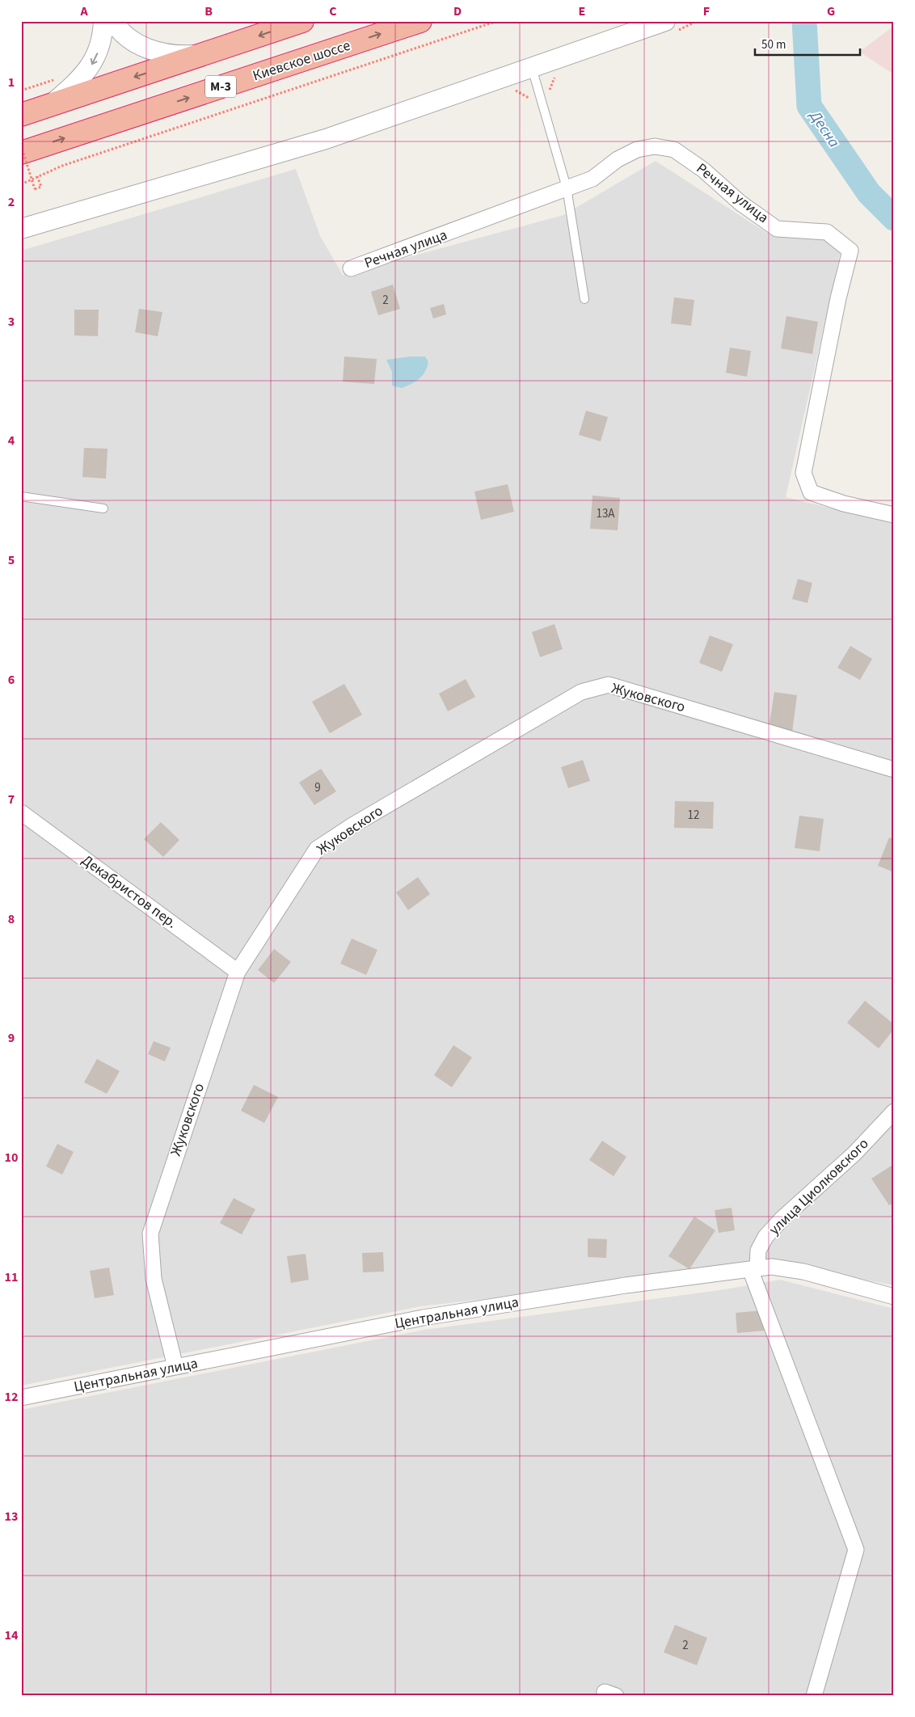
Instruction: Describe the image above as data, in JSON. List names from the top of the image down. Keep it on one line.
{"streets":{"highway":["Киевское шоссе","М-3"],"street":["Речная улица","Жуковского","Декабристов пер.","улица Циолковского","Центральная улица"]},"crossings":[["Жуковского","Декабристов пер."],["Жуковского","Центральная улица"],["улица Циолковского","Центральная улица"]],"water":["Десна"],"house_numbers":["2","13А","9","12","2"],"scale_bar":"50 m","grid":{"columns":["A","B","C","D","E","F","G"],"rows":["1","2","3","4","5","6","7","8","9","10","11","12","13","14"]}}
